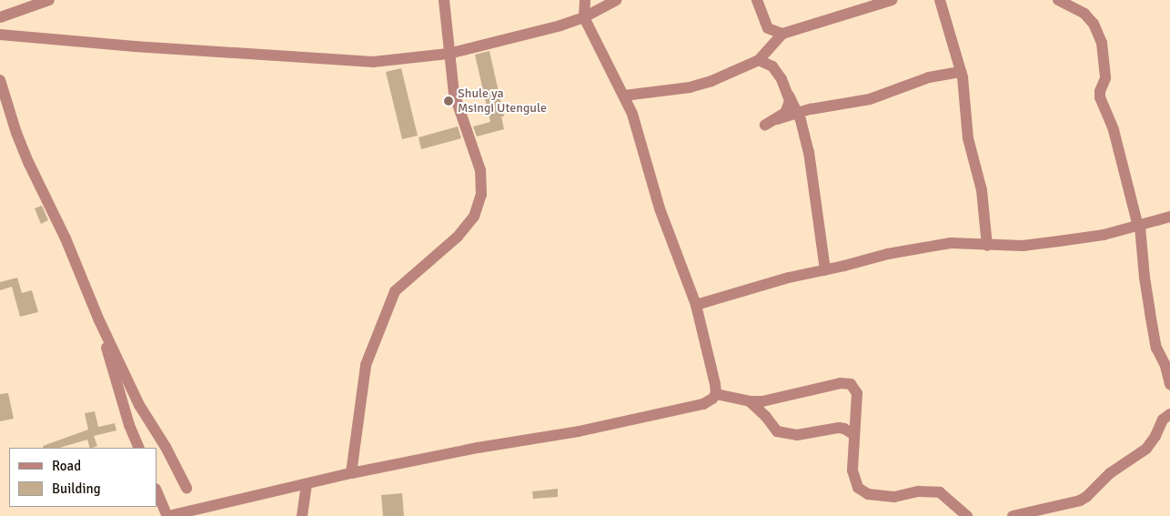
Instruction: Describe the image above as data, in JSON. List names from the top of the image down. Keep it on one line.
{"places":["Shule ya Msingi Utengule"],"legend":["Road","Building"]}
